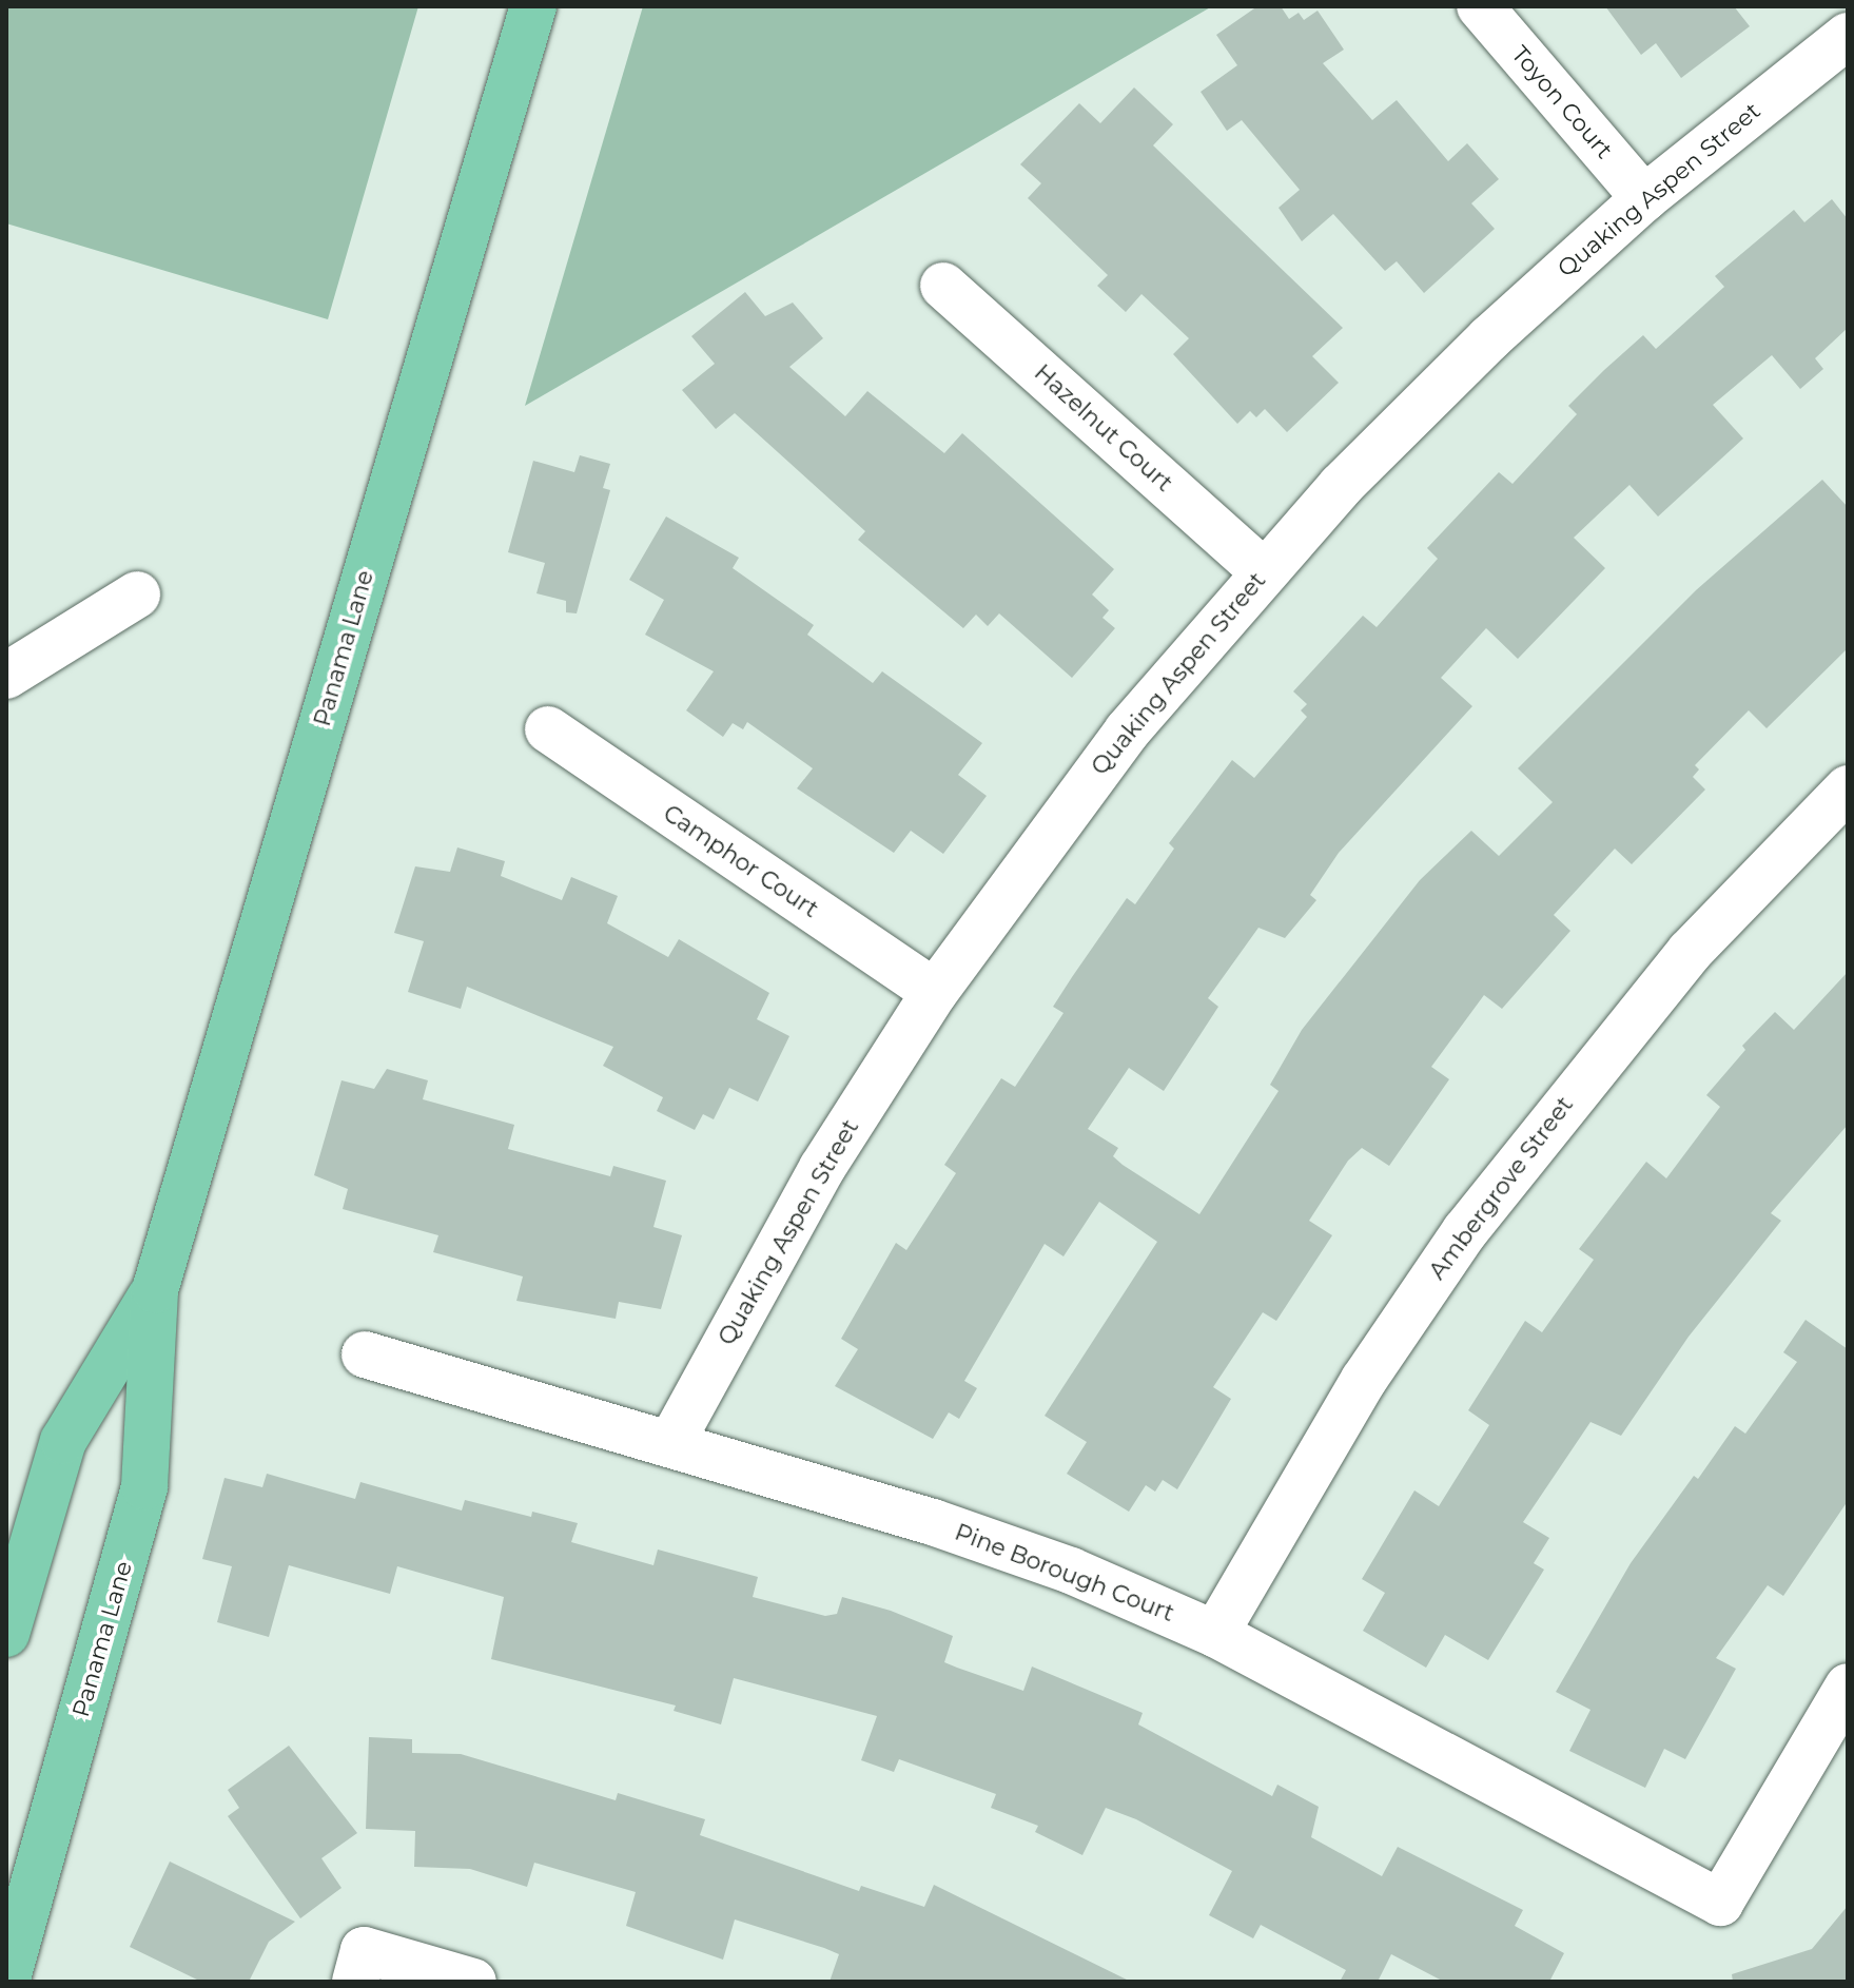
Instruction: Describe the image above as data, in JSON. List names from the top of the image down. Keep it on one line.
{"streets":{"main road":["Panama Lane"],"street":["Toyon Court","Quaking Aspen Street","Hazelnut Court","Camphor Court","Ambergrove Street","Pine Borough Court"]},"crossings":[["Toyon Court","Quaking Aspen Street"],["Quaking Aspen Street","Hazelnut Court"],["Quaking Aspen Street","Camphor Court"],["Quaking Aspen Street","Pine Borough Court"],["Ambergrove Street","Pine Borough Court"]]}
